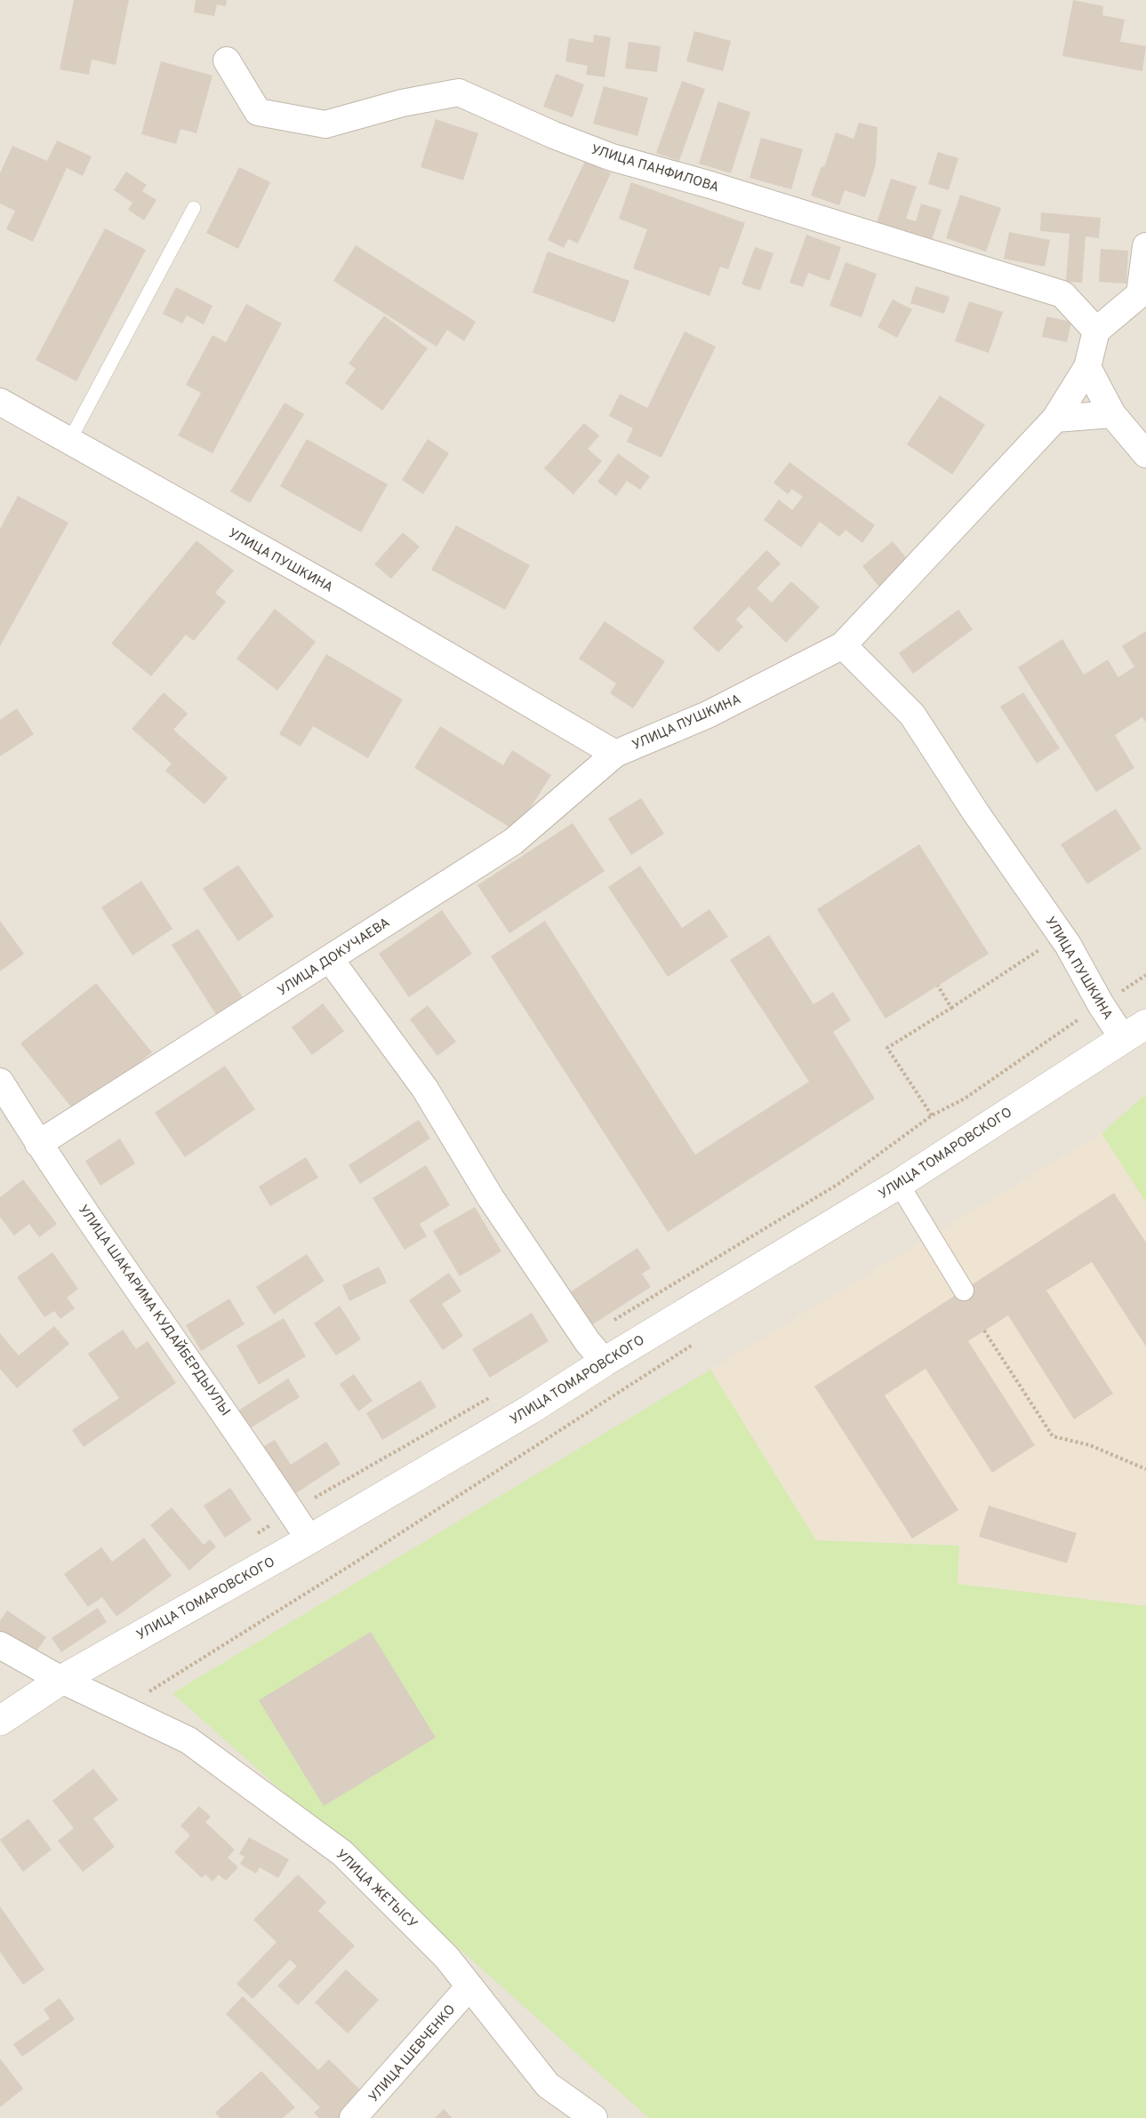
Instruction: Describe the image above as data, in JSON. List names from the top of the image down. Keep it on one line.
{"streets":{"street":["УЛИЦА ПАНФИЛОВА","УЛИЦА ПУШКИНА","УЛИЦА ДОКУЧАЕВА","УЛИЦА ТОМАРОВСКОГО","УЛИЦА ШАКАРИМА КУДАЙБЕРДЫУЛЫ","УЛИЦА ЖЕТЫСУ","УЛИЦА ШЕВЧЕНКО"]},"crossings":[["УЛИЦА ПУШКИНА","УЛИЦА ДОКУЧАЕВА"],["УЛИЦА ПУШКИНА","УЛИЦА ТОМАРОВСКОГО"],["УЛИЦА ДОКУЧАЕВА","УЛИЦА ШАКАРИМА КУДАЙБЕРДЫУЛЫ"],["УЛИЦА ТОМАРОВСКОГО","УЛИЦА ШАКАРИМА КУДАЙБЕРДЫУЛЫ"],["УЛИЦА ТОМАРОВСКОГО","УЛИЦА ЖЕТЫСУ"],["УЛИЦА ЖЕТЫСУ","УЛИЦА ШЕВЧЕНКО"]]}
